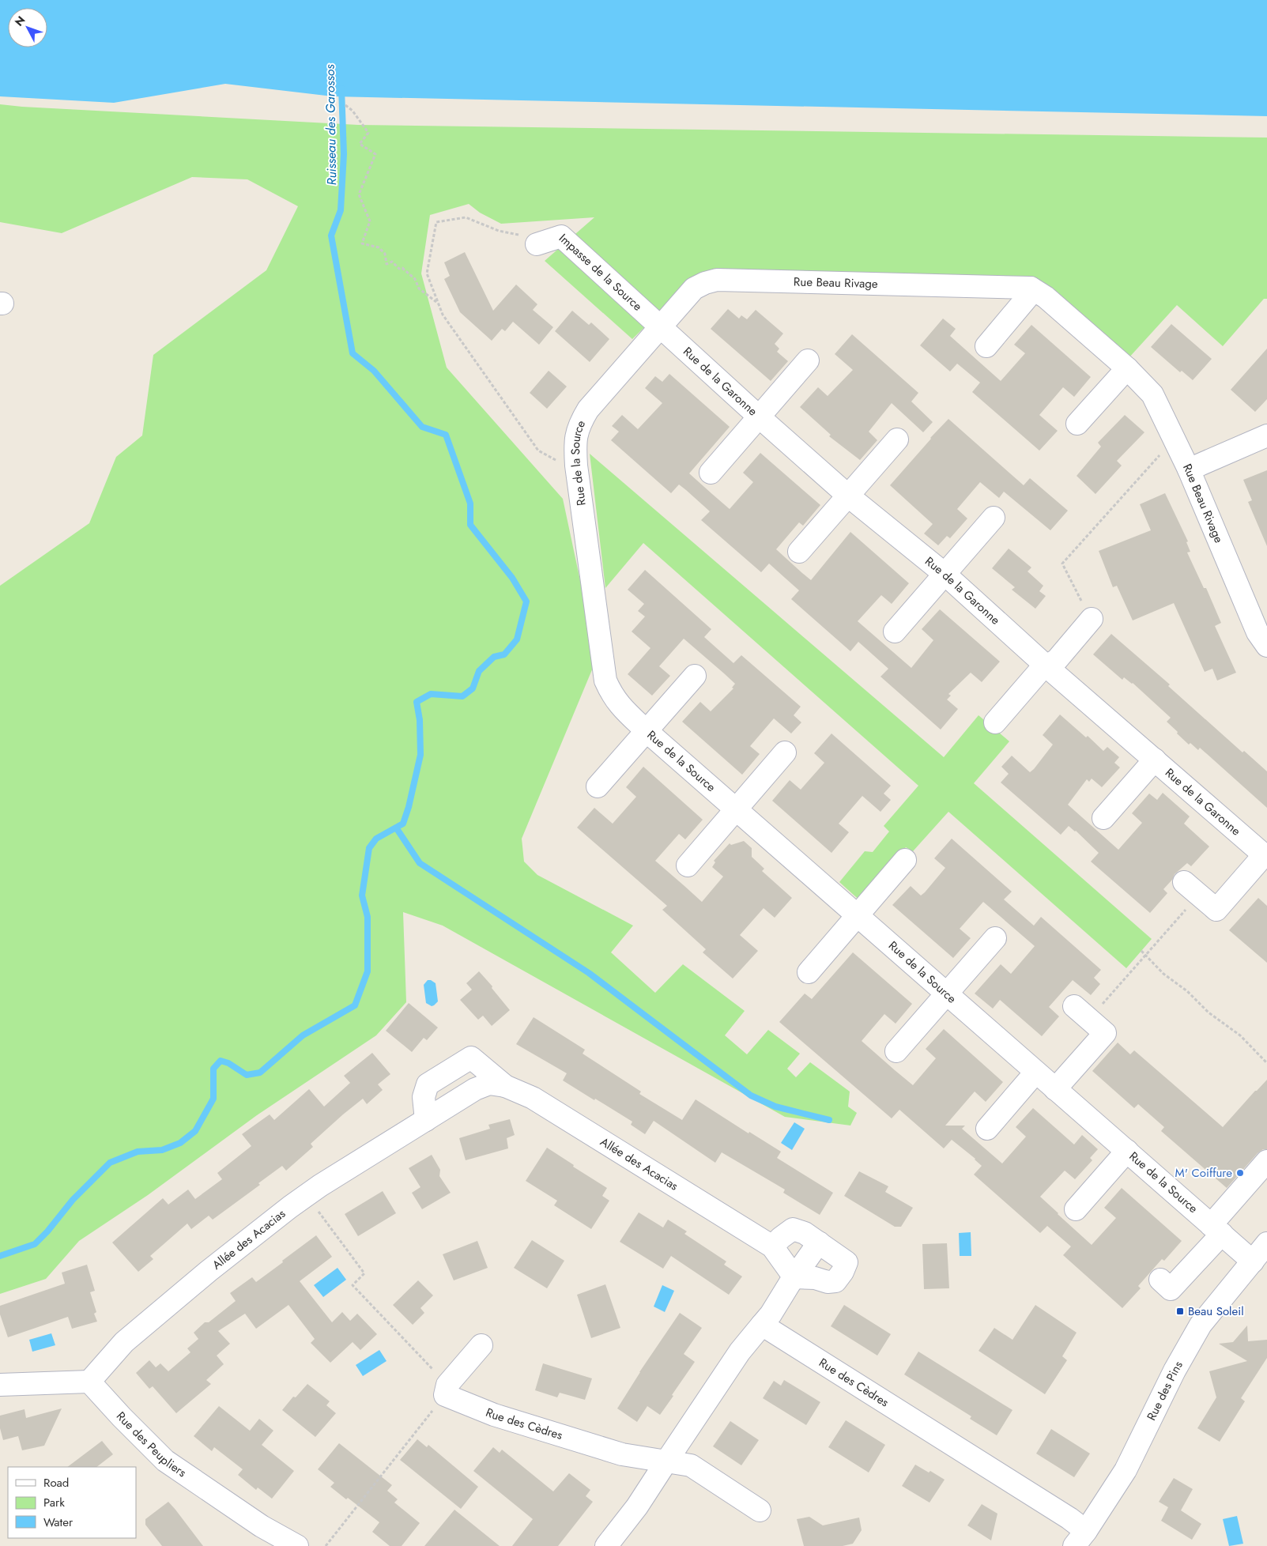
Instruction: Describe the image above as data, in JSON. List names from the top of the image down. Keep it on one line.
{"streets":{"street":["Impasse de la Source","Rue Beau Rivage","Rue de la Garonne","Rue de la Source","Allée des Acacias","Rue des Cèdres","Rue des Pins","Rue des Peupliers"]},"crossings":[["Impasse de la Source","Rue Beau Rivage"],["Impasse de la Source","Rue de la Garonne"],["Impasse de la Source","Rue de la Source"],["Rue Beau Rivage","Rue de la Garonne"],["Rue Beau Rivage","Rue de la Source"],["Rue de la Garonne","Rue de la Source"],["Rue de la Source","Rue des Pins"],["Allée des Acacias","Rue des Peupliers"],["Rue des Cèdres","Rue des Pins"]],"water":["Ruisseau des Garossos"],"places":{"other":["M' Coiffure"],"transit":["Beau Soleil"]},"legend":["Road","Park","Water"],"north":"top left"}
